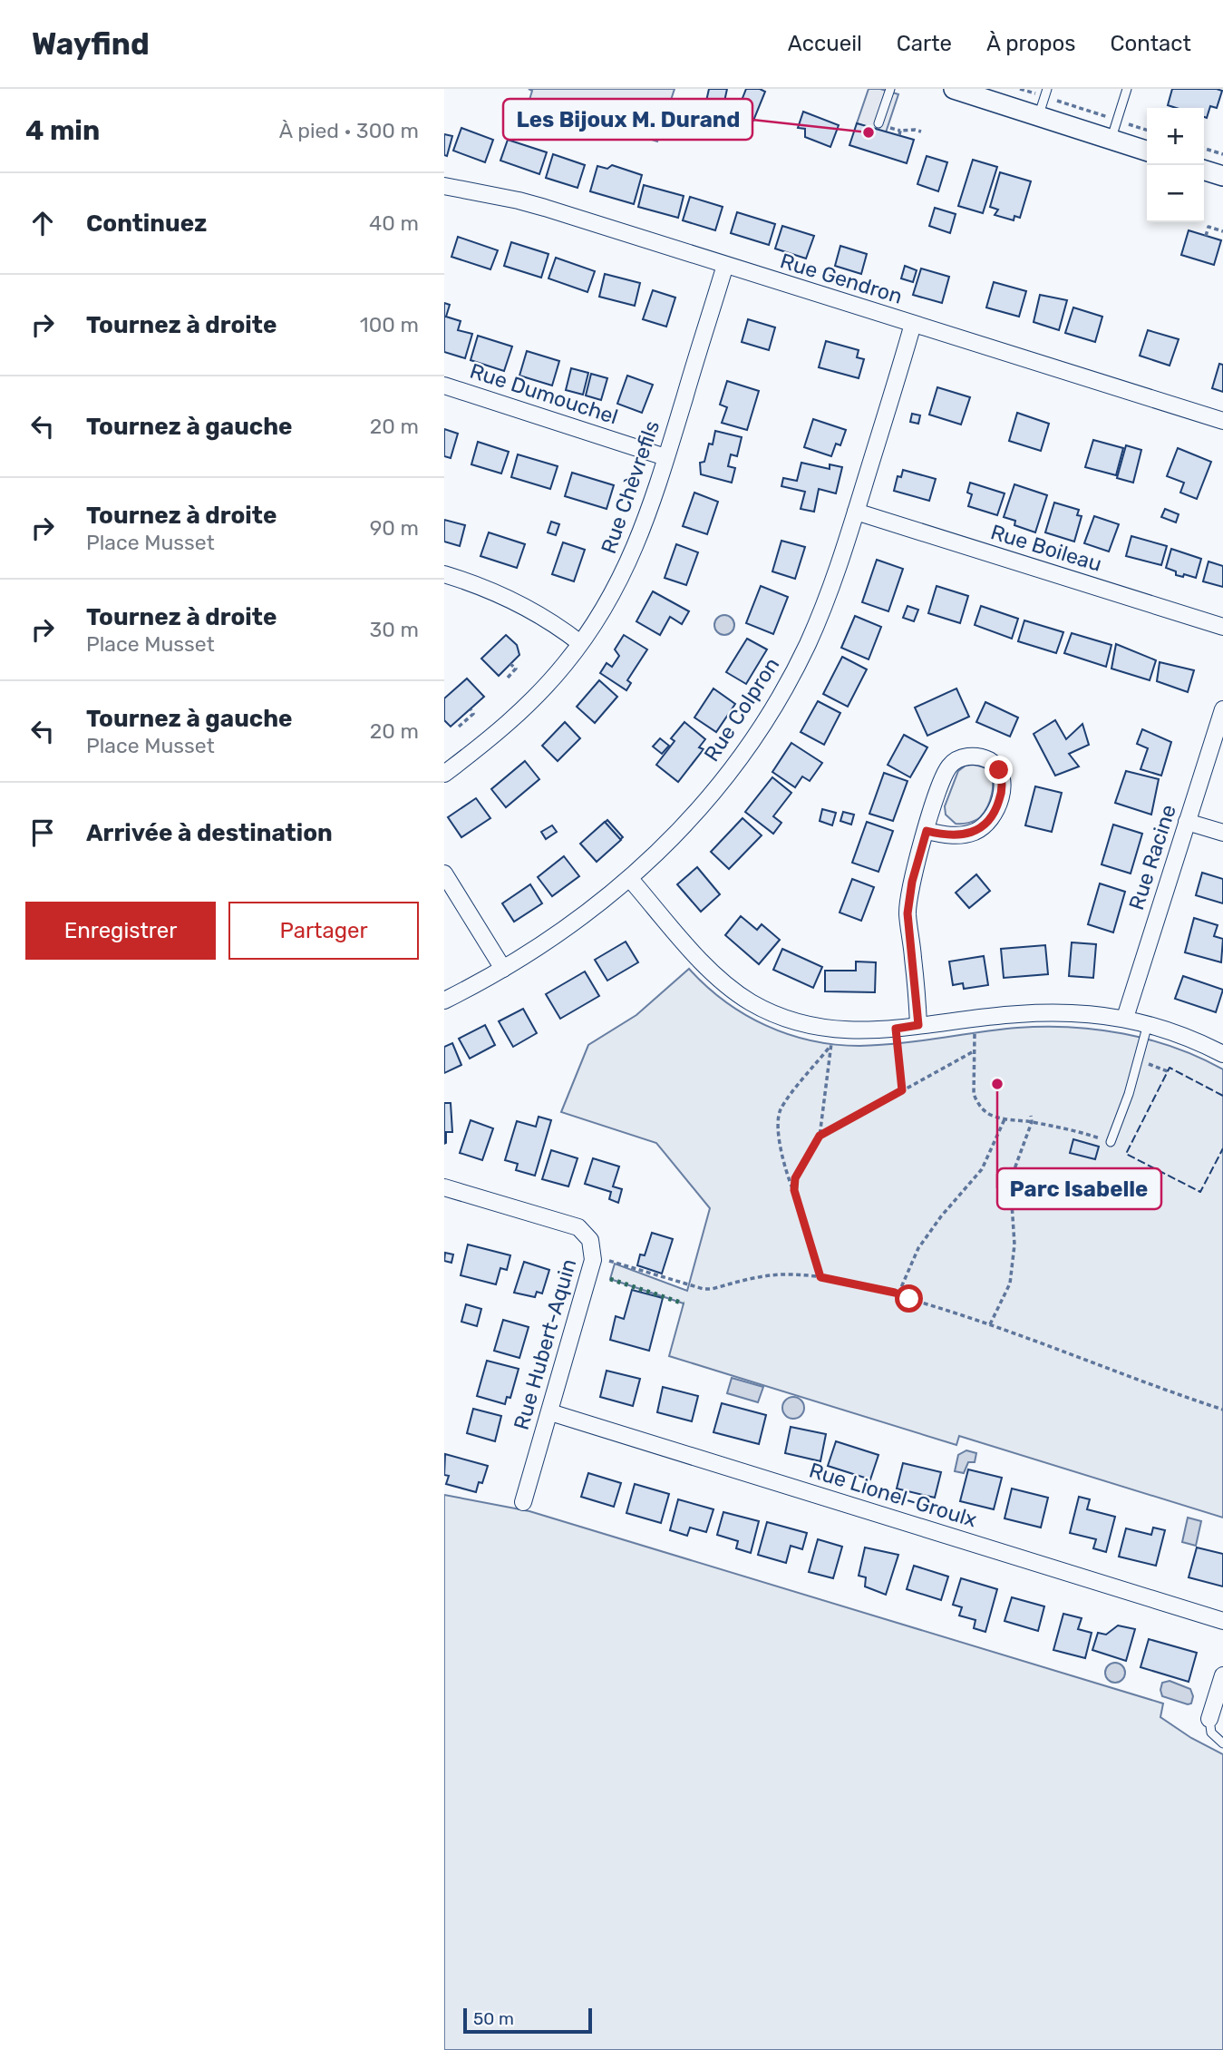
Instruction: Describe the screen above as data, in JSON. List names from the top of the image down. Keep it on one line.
{"streets":{"street":["Rue Gendron","Rue Dumouchel","Rue Chèvrefils","Rue Boileau","Rue Colpron","Rue Racine","Rue Hubert-Aquin","Rue Lionel-Groulx"]},"crossings":[["Rue Gendron","Rue Chèvrefils"],["Rue Gendron","Rue Colpron"],["Rue Dumouchel","Rue Chèvrefils"],["Rue Boileau","Rue Colpron"],["Rue Hubert-Aquin","Rue Lionel-Groulx"]],"places":["Les Bijoux M. Durand","Parc Isabelle"],"scale_bar":"50 m","page":{"header":"Wayfind","nav":["Accueil","Carte","À propos","Contact"],"heading":["4 min","À pied · 300 m"],"map_buttons":["+","−"],"list":[["Continuez","40 m"],["Tournez à droite","100 m"],["Tournez à gauche","20 m"],["Tournez à droite","Place Musset","90 m"],["Tournez à droite","Place Musset","30 m"],["Tournez à gauche","Place Musset","20 m"],"Arrivée à destination"],"buttons":["Enregistrer","Partager"],"scale":"50 m"}}
